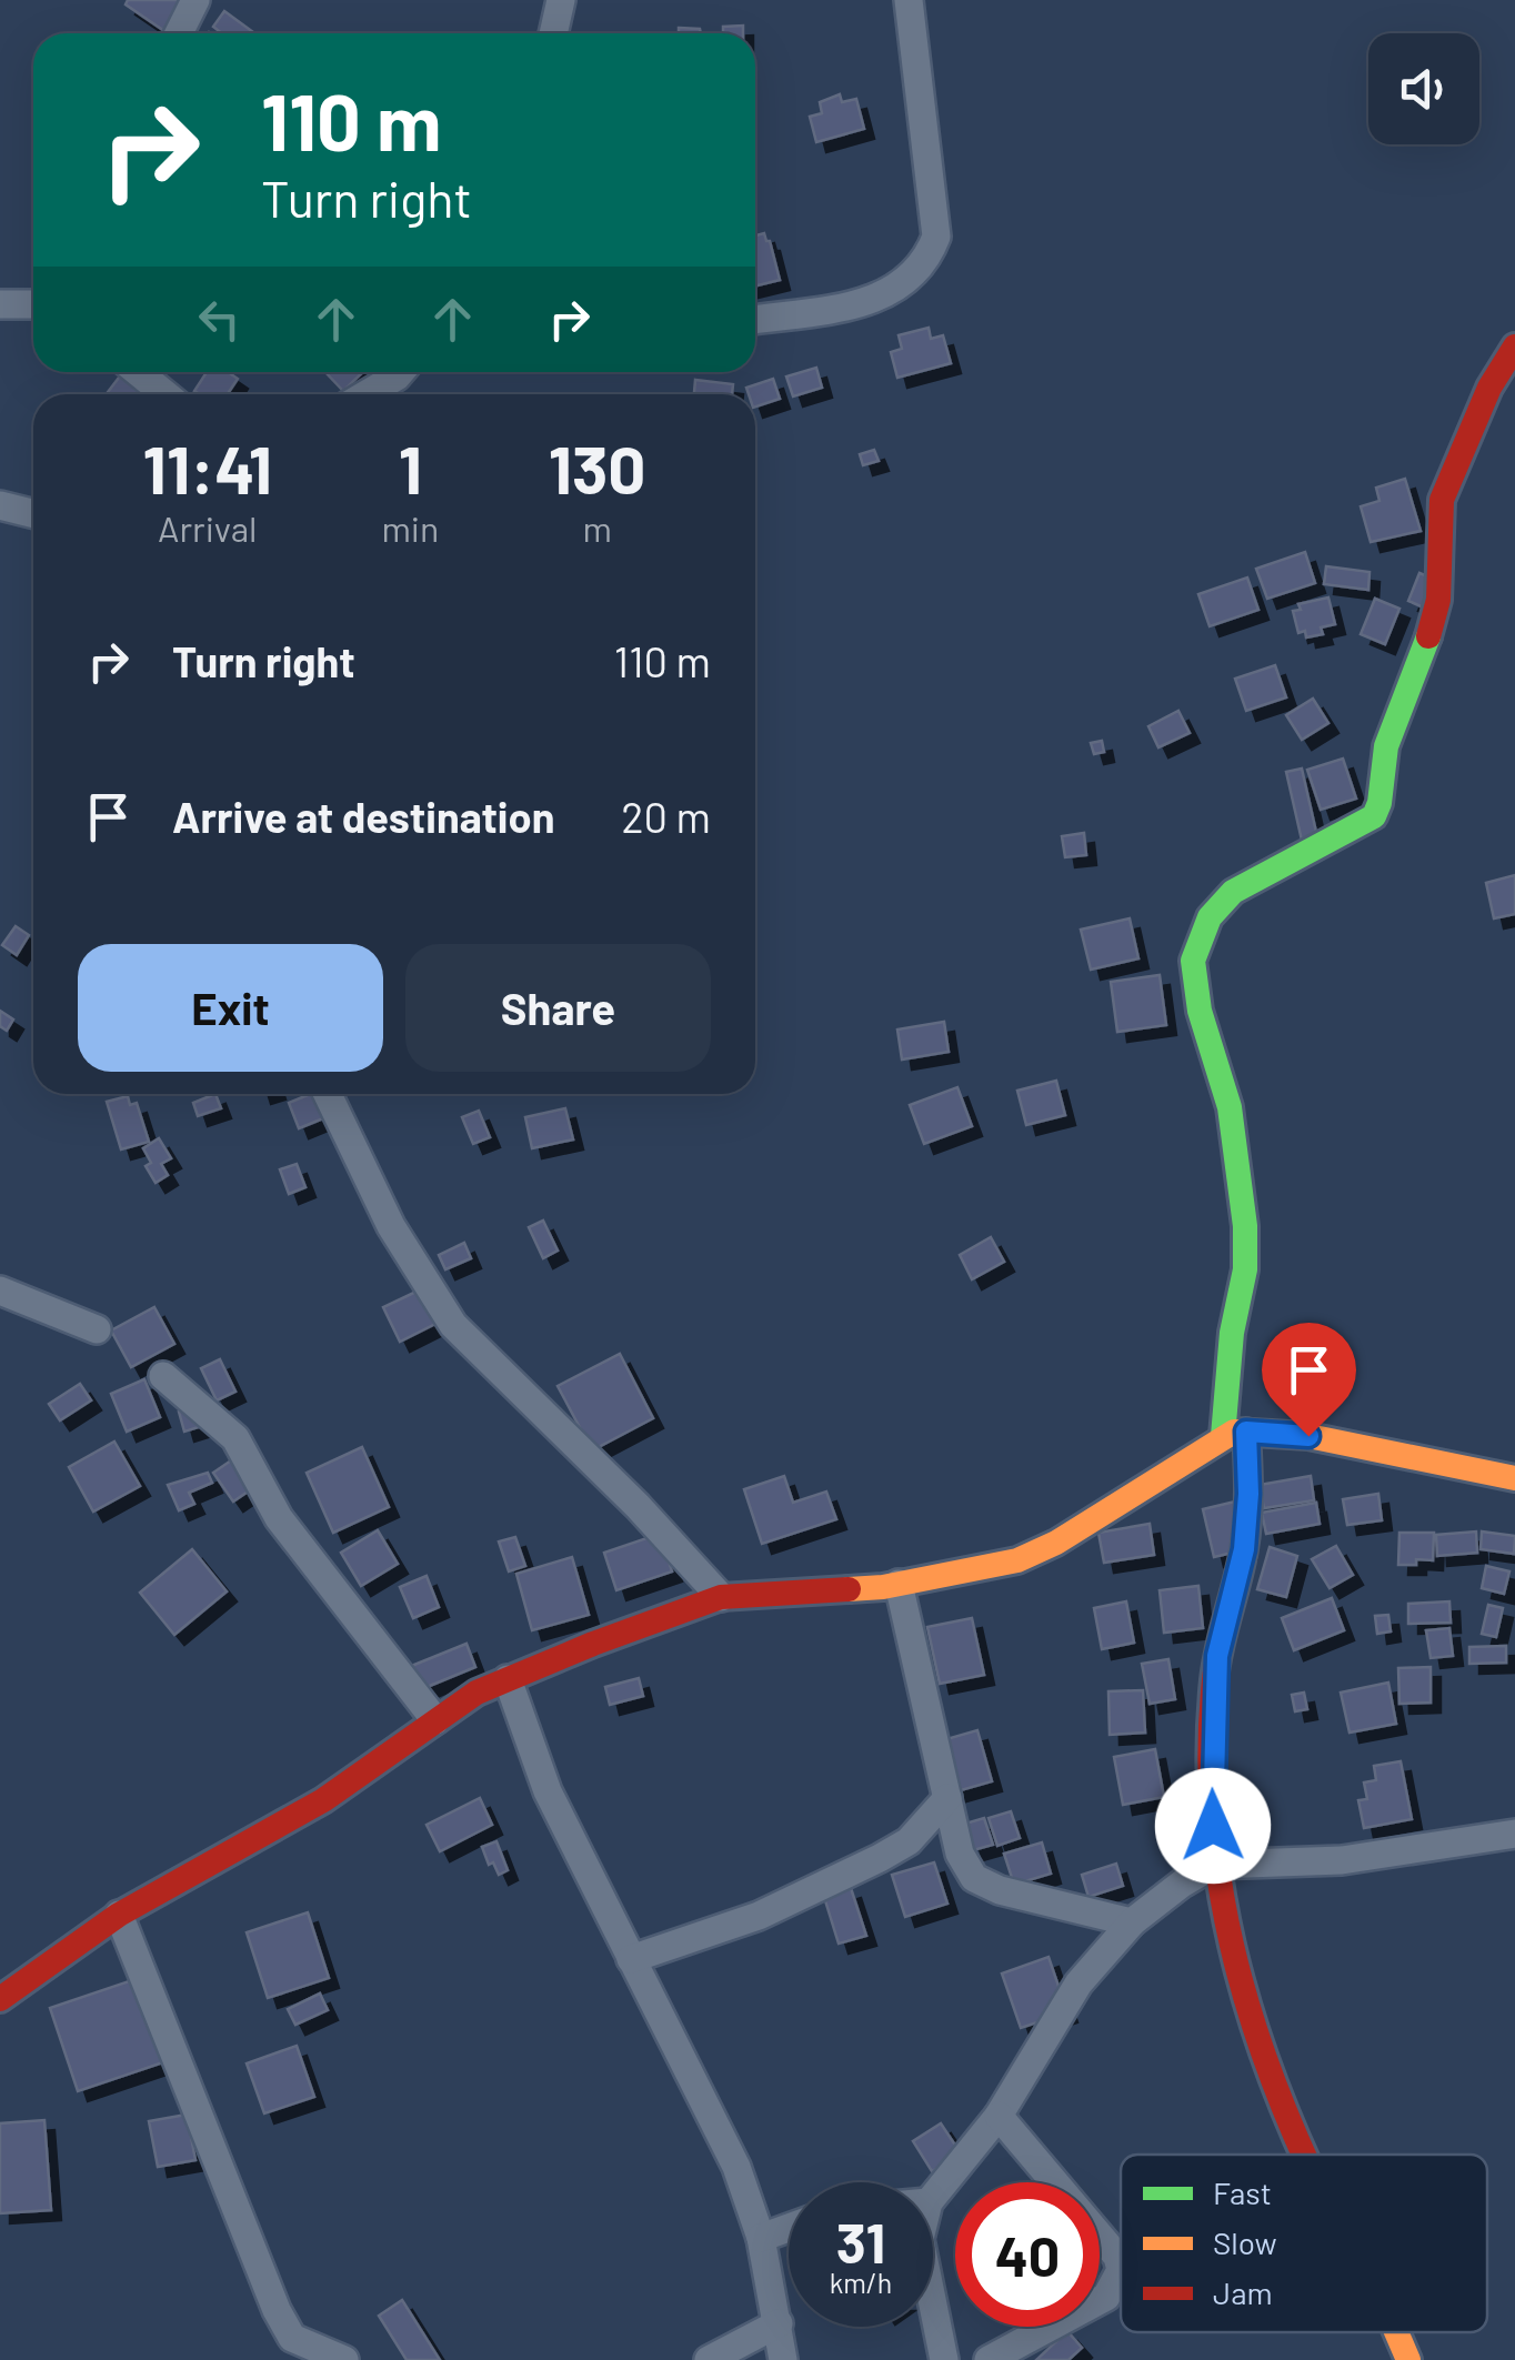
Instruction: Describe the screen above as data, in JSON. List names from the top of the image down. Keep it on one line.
{"legend":["Fast","Slow","Jam"],"page":{"turn":["110 m","Turn right"],"eta":["11:41","Arrival","1","min","130","m"],"list":[{"name":"Turn right","value":"110 m"},{"name":"Arrive at destination","value":"20 m"}],"buttons":["Exit","Share"],"speed":"31 km/h","limit":"40"}}
